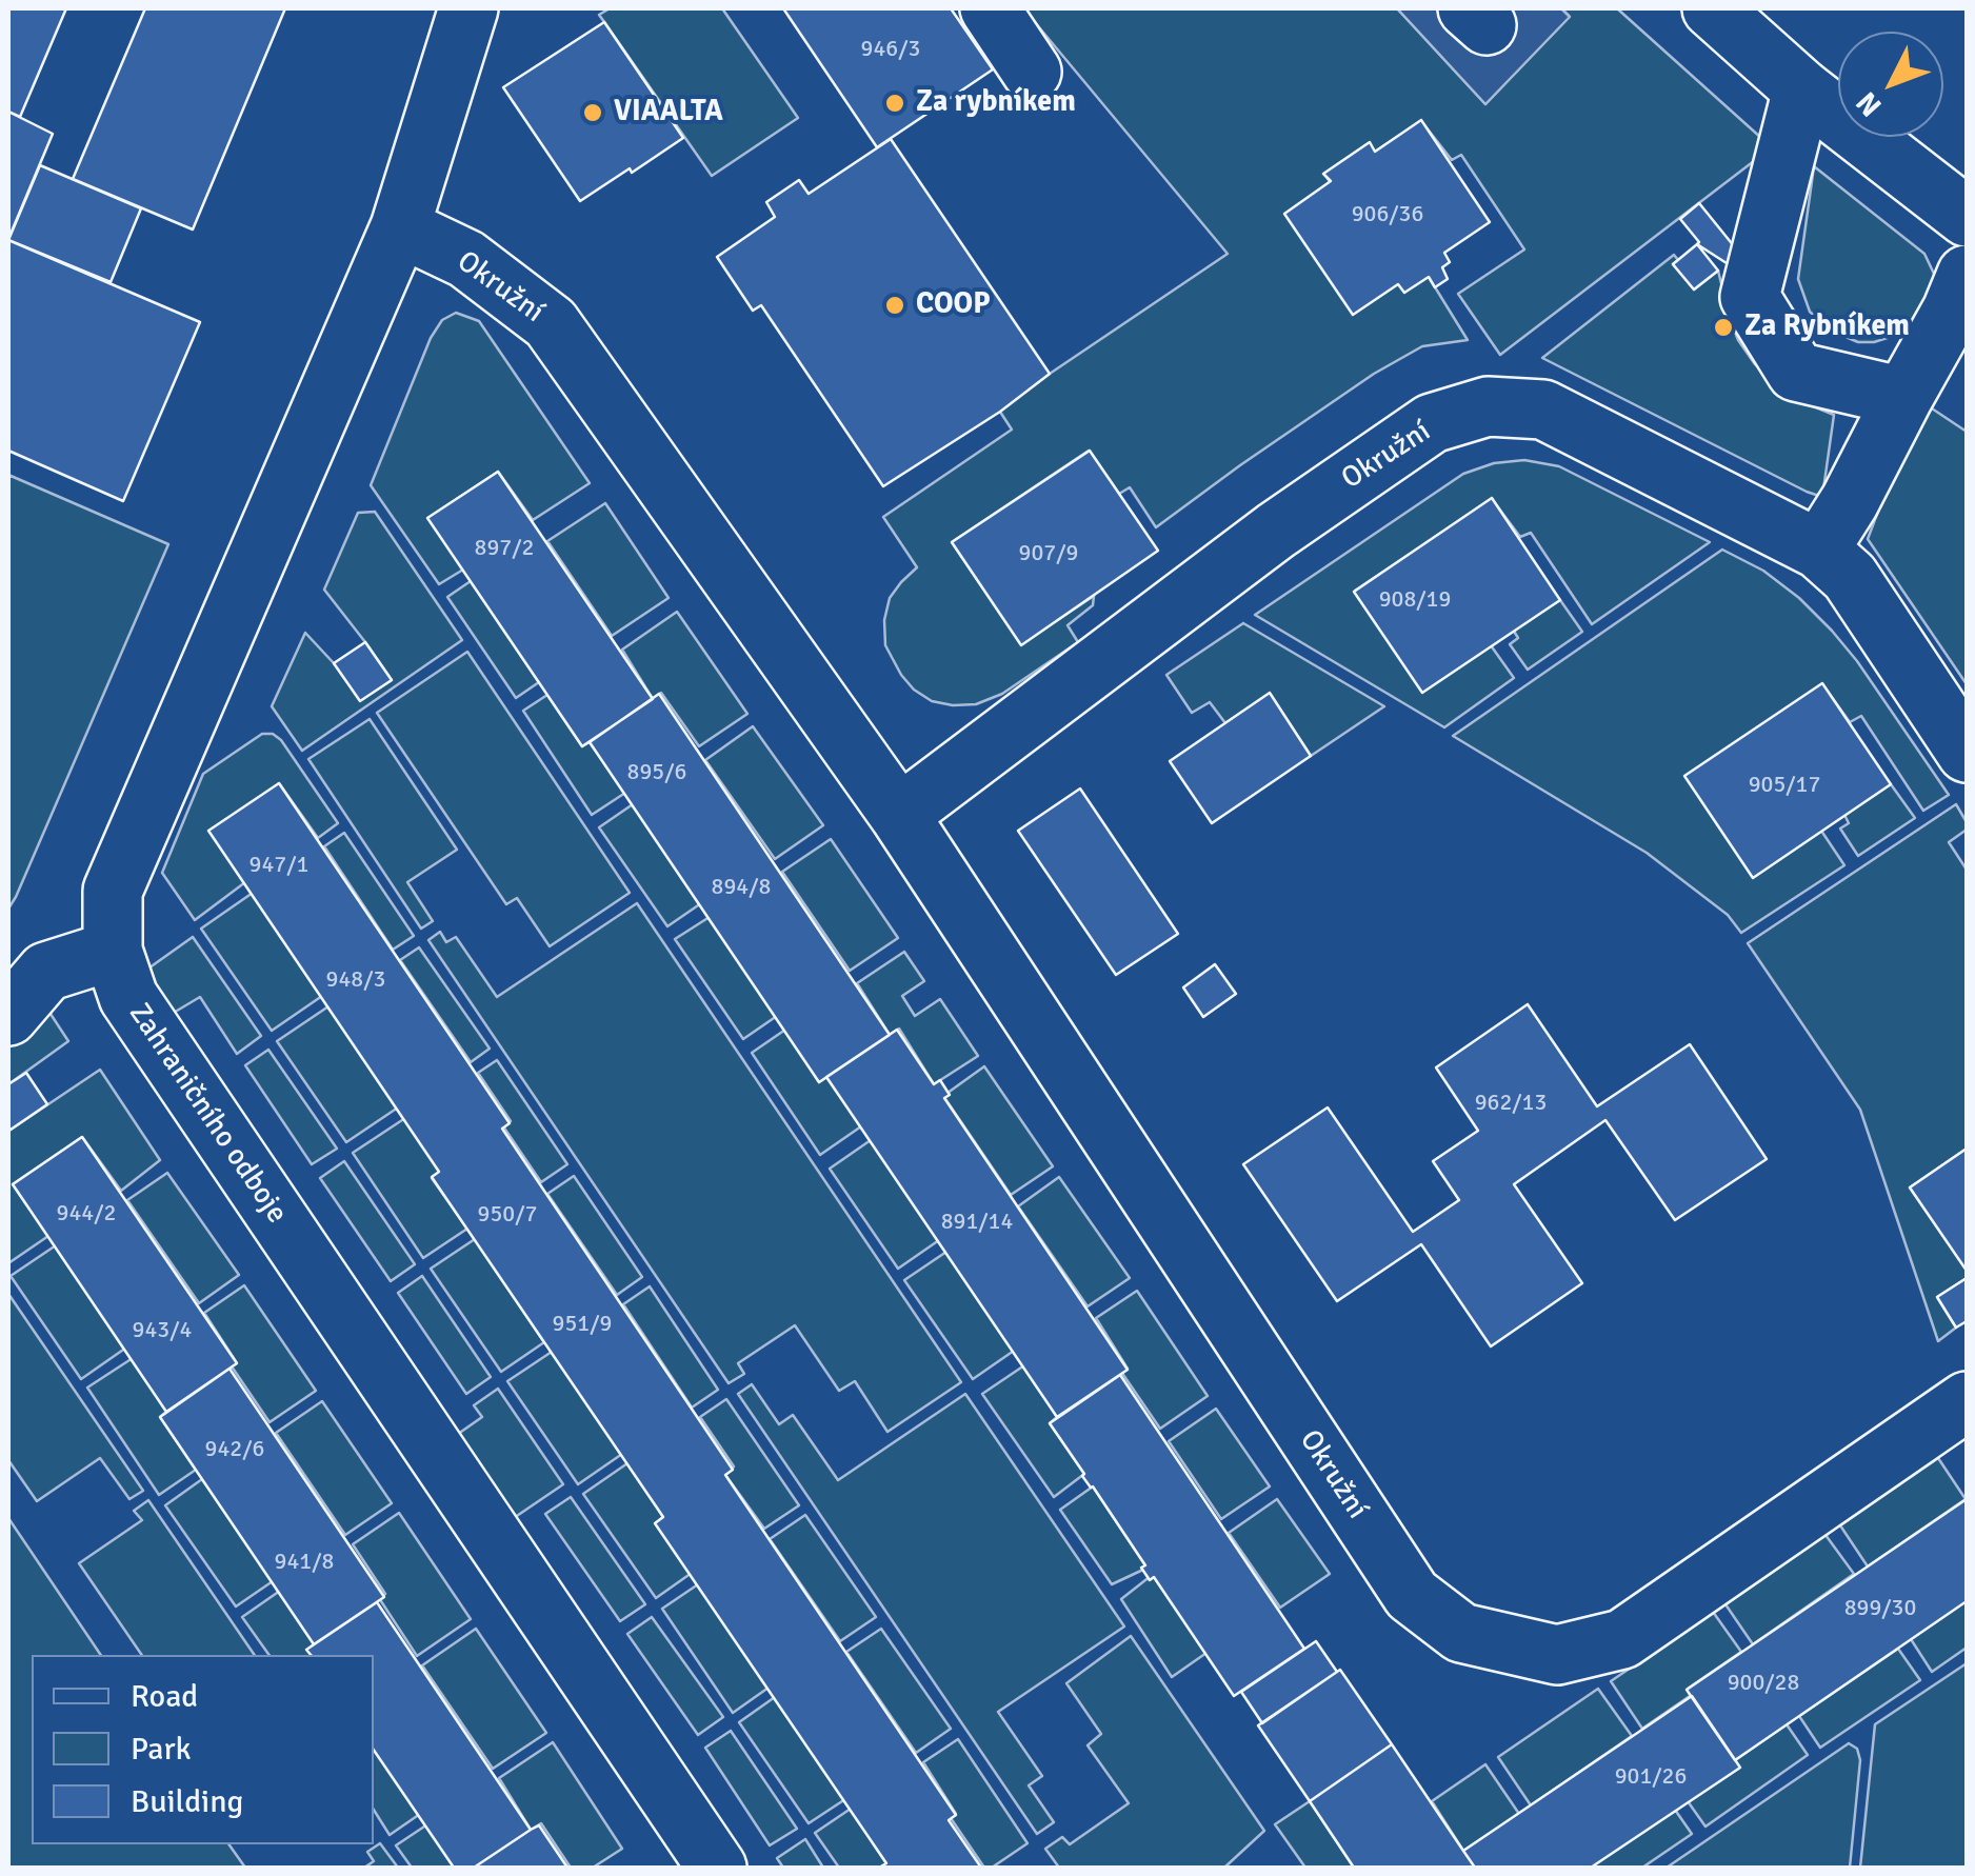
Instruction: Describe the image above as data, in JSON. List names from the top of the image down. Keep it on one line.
{"streets":{"street":["Okružní","Zahraničního odboje"]},"crossings":[["Okružní","Zahraničního odboje"]],"places":["Za rybníkem","VIAALTA","COOP","Za Rybníkem"],"house_numbers":["946/3","906/36","897/2","907/9","908/19","895/6","905/17","947/1","894/8","948/3","962/13","944/2","950/7","891/14","951/9","943/4","942/6","941/8","899/30","900/28","901/26"],"legend":["Road","Park","Building"],"north":"bottom left"}
